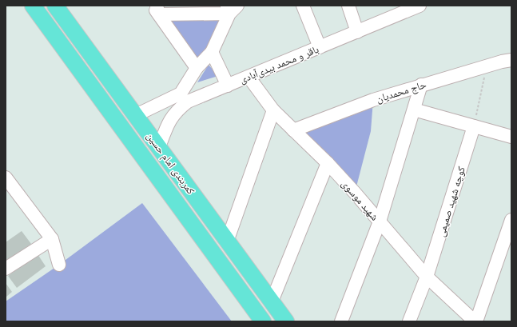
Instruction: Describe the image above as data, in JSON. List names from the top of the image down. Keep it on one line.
{"streets":{"main road":["کمربندی امام حسین"],"street":["باقر و محمد بیدی‌آبادی","حاج محمدیان","شهید موسوی","کوچه شهید صمیمی"]},"crossings":[["باقر و محمد بیدی‌آبادی","کمربندی امام حسین"],["باقر و محمد بیدی‌آبادی","شهید موسوی"],["حاج محمدیان","شهید موسوی"],["شهید موسوی","کوچه شهید صمیمی"]]}
